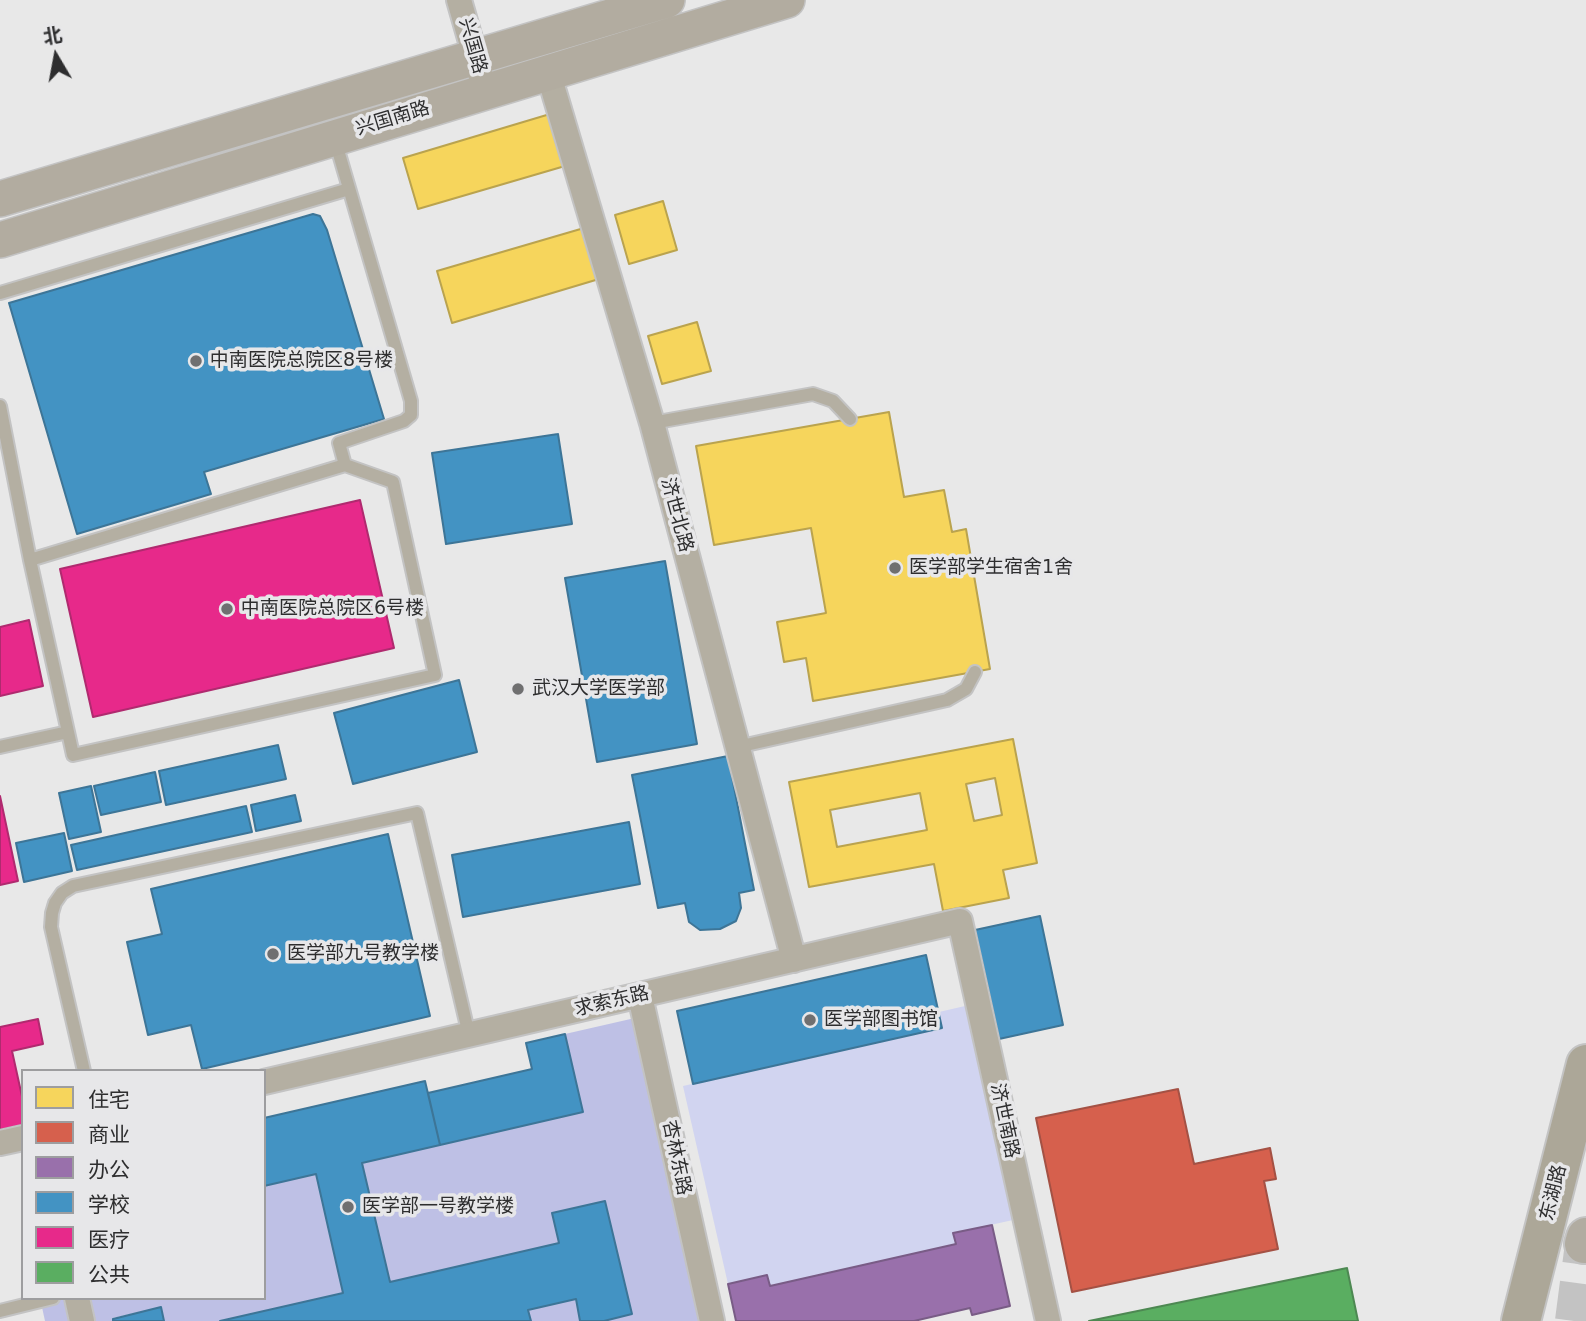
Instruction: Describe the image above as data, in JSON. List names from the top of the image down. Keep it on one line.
{"streets":{"main road":["兴国南路","东湖路"],"street":["兴国路","济世北路","求索东路","济世南路","杏林东路"]},"crossings":[["兴国路","兴国南路"],["兴国南路","济世北路"],["济世北路","求索东路"],["求索东路","济世南路"],["求索东路","杏林东路"]],"places":["中南医院总院区8号楼","医学部学生宿舍1舍","中南医院总院区6号楼","武汉大学医学部","医学部九号教学楼","医学部图书馆","医学部一号教学楼"],"legend":["住宅","商业","办公","学校","医疗","公共"],"north":"top"}
